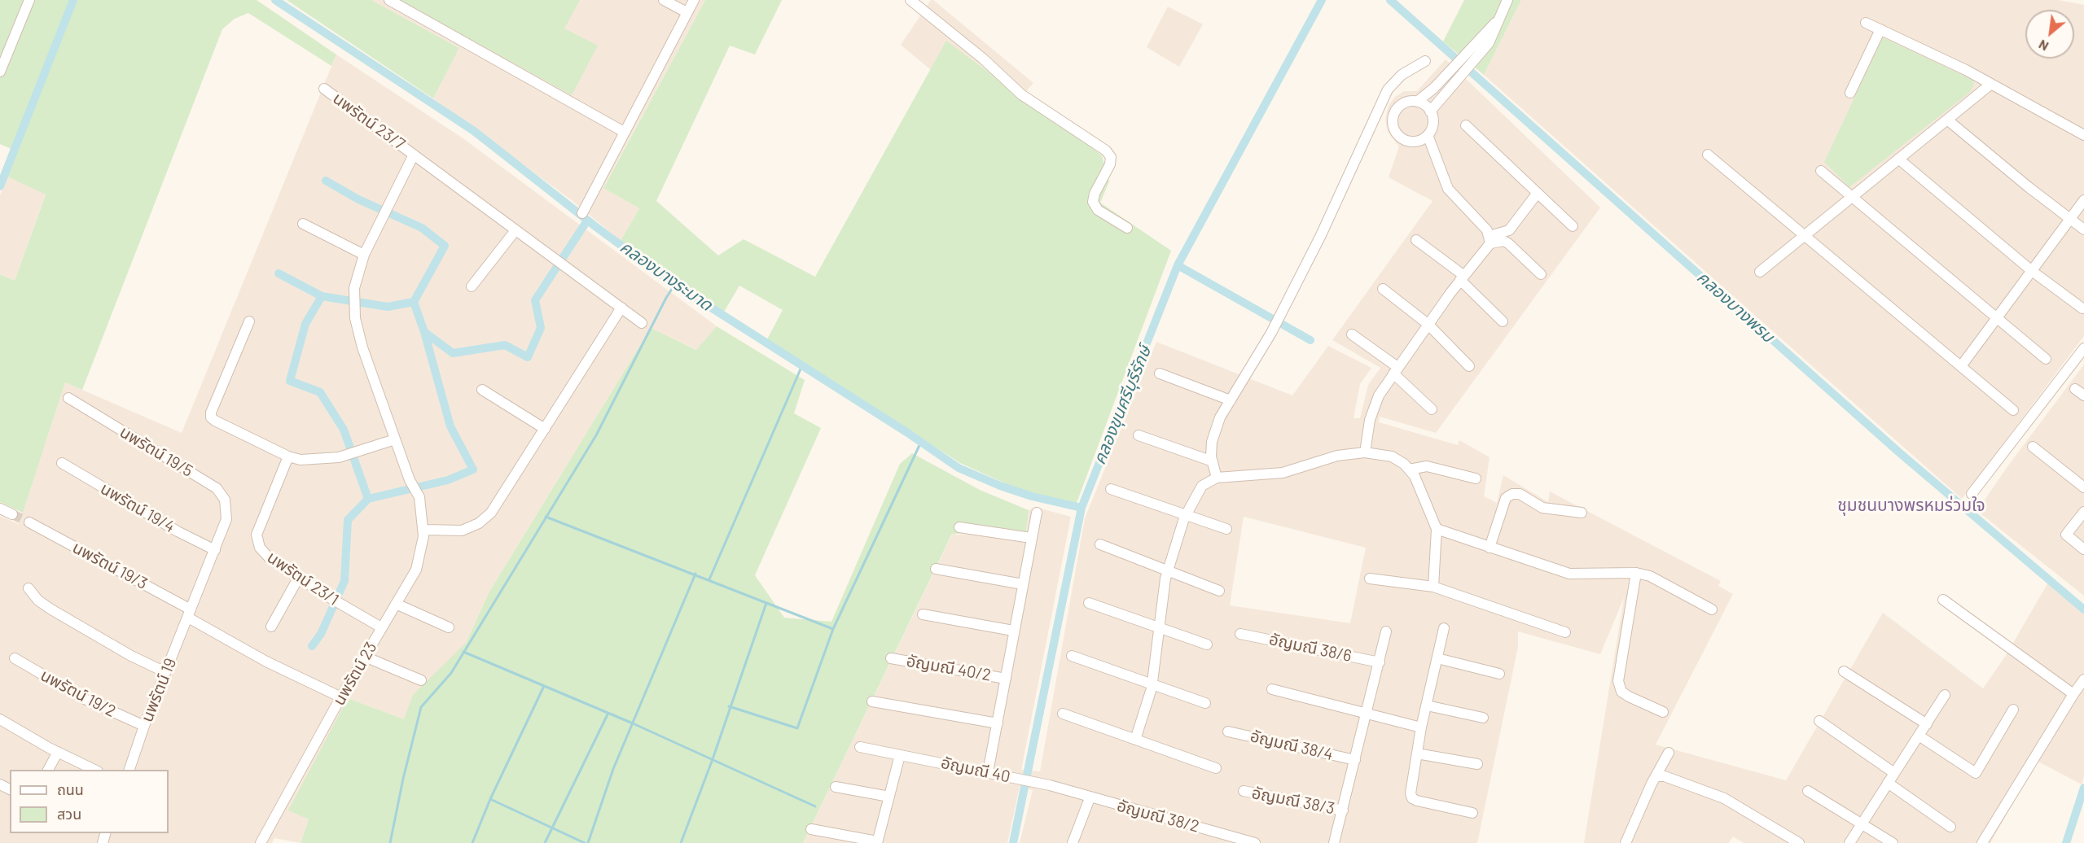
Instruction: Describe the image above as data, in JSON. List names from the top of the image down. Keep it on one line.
{"streets":{"street":["นพรัตน์ 23/7","นพรัตน์ 19/5","นพรัตน์ 19/4","นพรัตน์ 19/3","นพรัตน์ 23/1","อัญมณี 38/6","อัญมณี 40/2","นพรัตน์ 23","นพรัตน์ 19","นพรัตน์ 19/2","อัญมณี 38/4","อัญมณี 40","อัญมณี 38/3","อัญมณี 38/2"]},"crossings":[["นพรัตน์ 19/5","นพรัตน์ 19"],["นพรัตน์ 19/4","นพรัตน์ 19"],["นพรัตน์ 19/3","นพรัตน์ 23"],["นพรัตน์ 19/3","นพรัตน์ 19"],["นพรัตน์ 23/1","นพรัตน์ 23"],["นพรัตน์ 19","นพรัตน์ 19/2"],["อัญมณี 40","อัญมณี 38/2"]],"districts":["ชุมชนบางพรหมร่วมใจ"],"water":["คลองบางระมาด","คลองบางพรม","คลองขุนศรีบุรีรักษ์"],"legend":["ถนน","สวน"],"north":"bottom left"}
